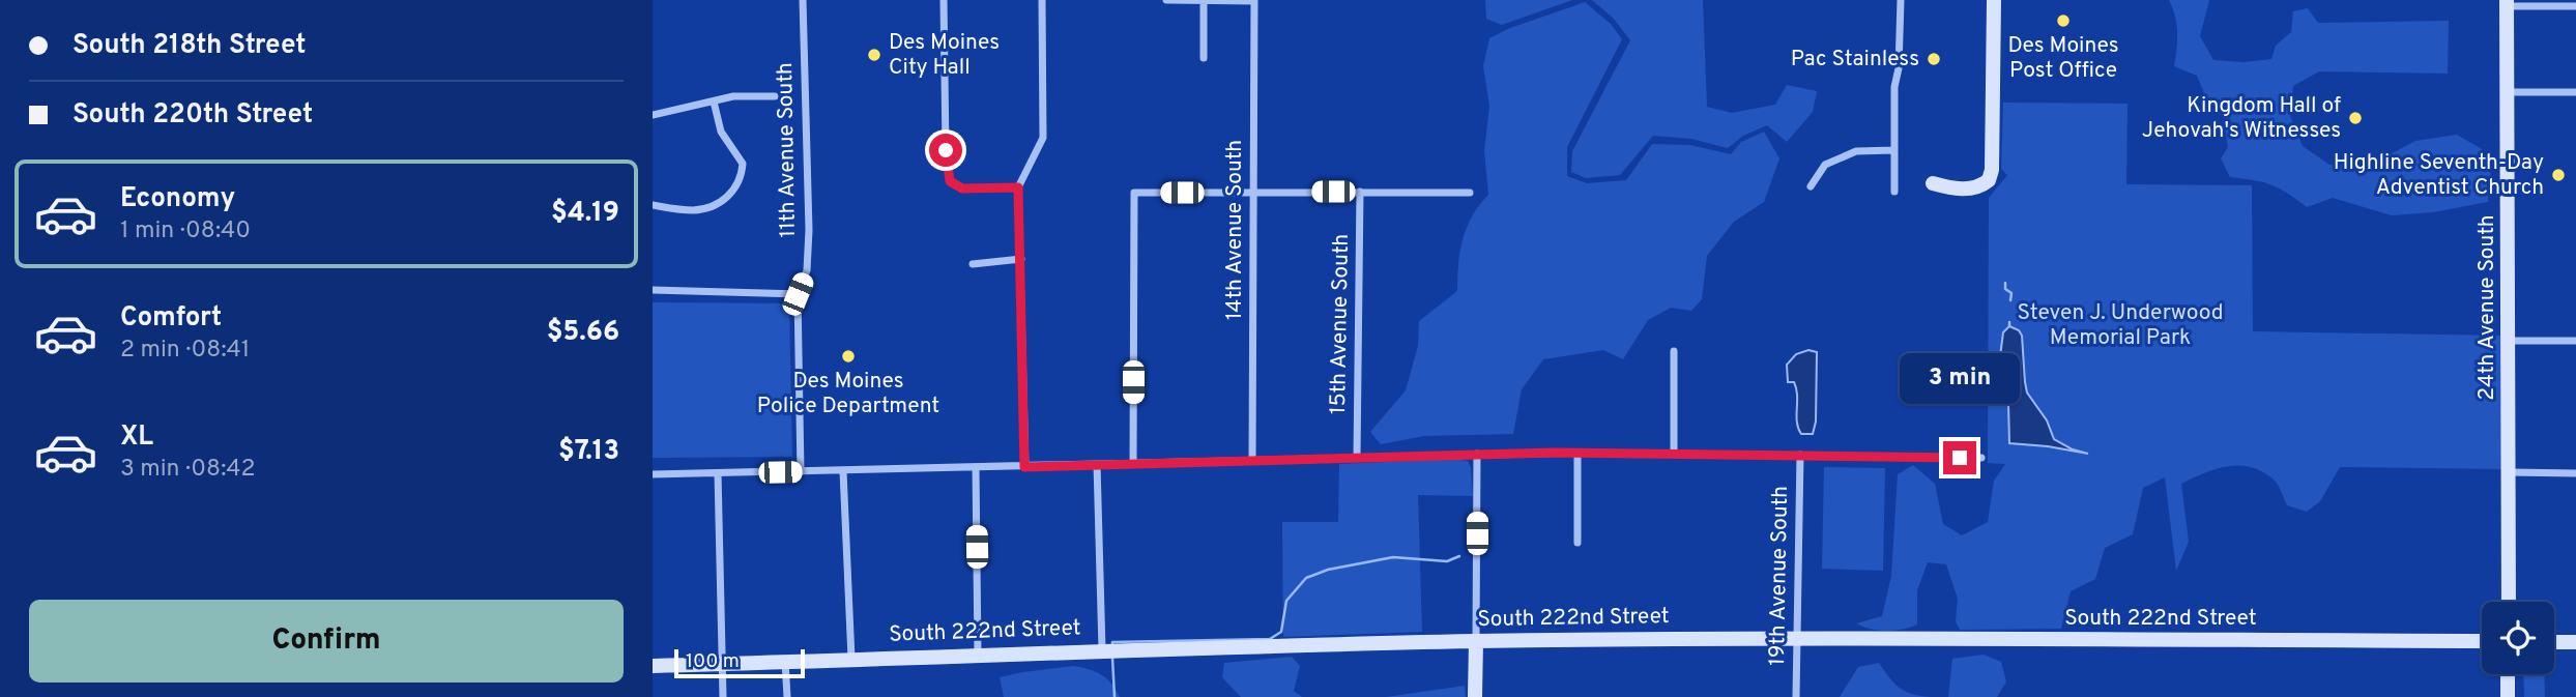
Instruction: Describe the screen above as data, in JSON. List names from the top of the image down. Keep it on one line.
{"streets":{"street":["11th Avenue South","14th Avenue South","24th Avenue South","15th Avenue South","19th Avenue South","South 222nd Street"]},"crossings":[["19th Avenue South","South 222nd Street"]],"parks":["Steven J. Underwood Memorial Park"],"places":["Des Moines Post Office","Des Moines City Hall","Pac Stainless","Kingdom Hall of Jehovah's Witnesses","Highline Seventh-Day Adventist Church","Des Moines Police Department"],"scale_bar":"100 m","page":{"banner":["South 218th Street","South 220th Street"],"list":[{"name":"Economy","note":"1 min · 08:40","value":"$4.19"},{"name":"Comfort","note":"2 min · 08:41","value":"$5.66"},{"name":"XL","note":"3 min · 08:42","value":"$7.13"}],"bubble":"3 min","buttons":"Confirm","scale":"100 m"}}
